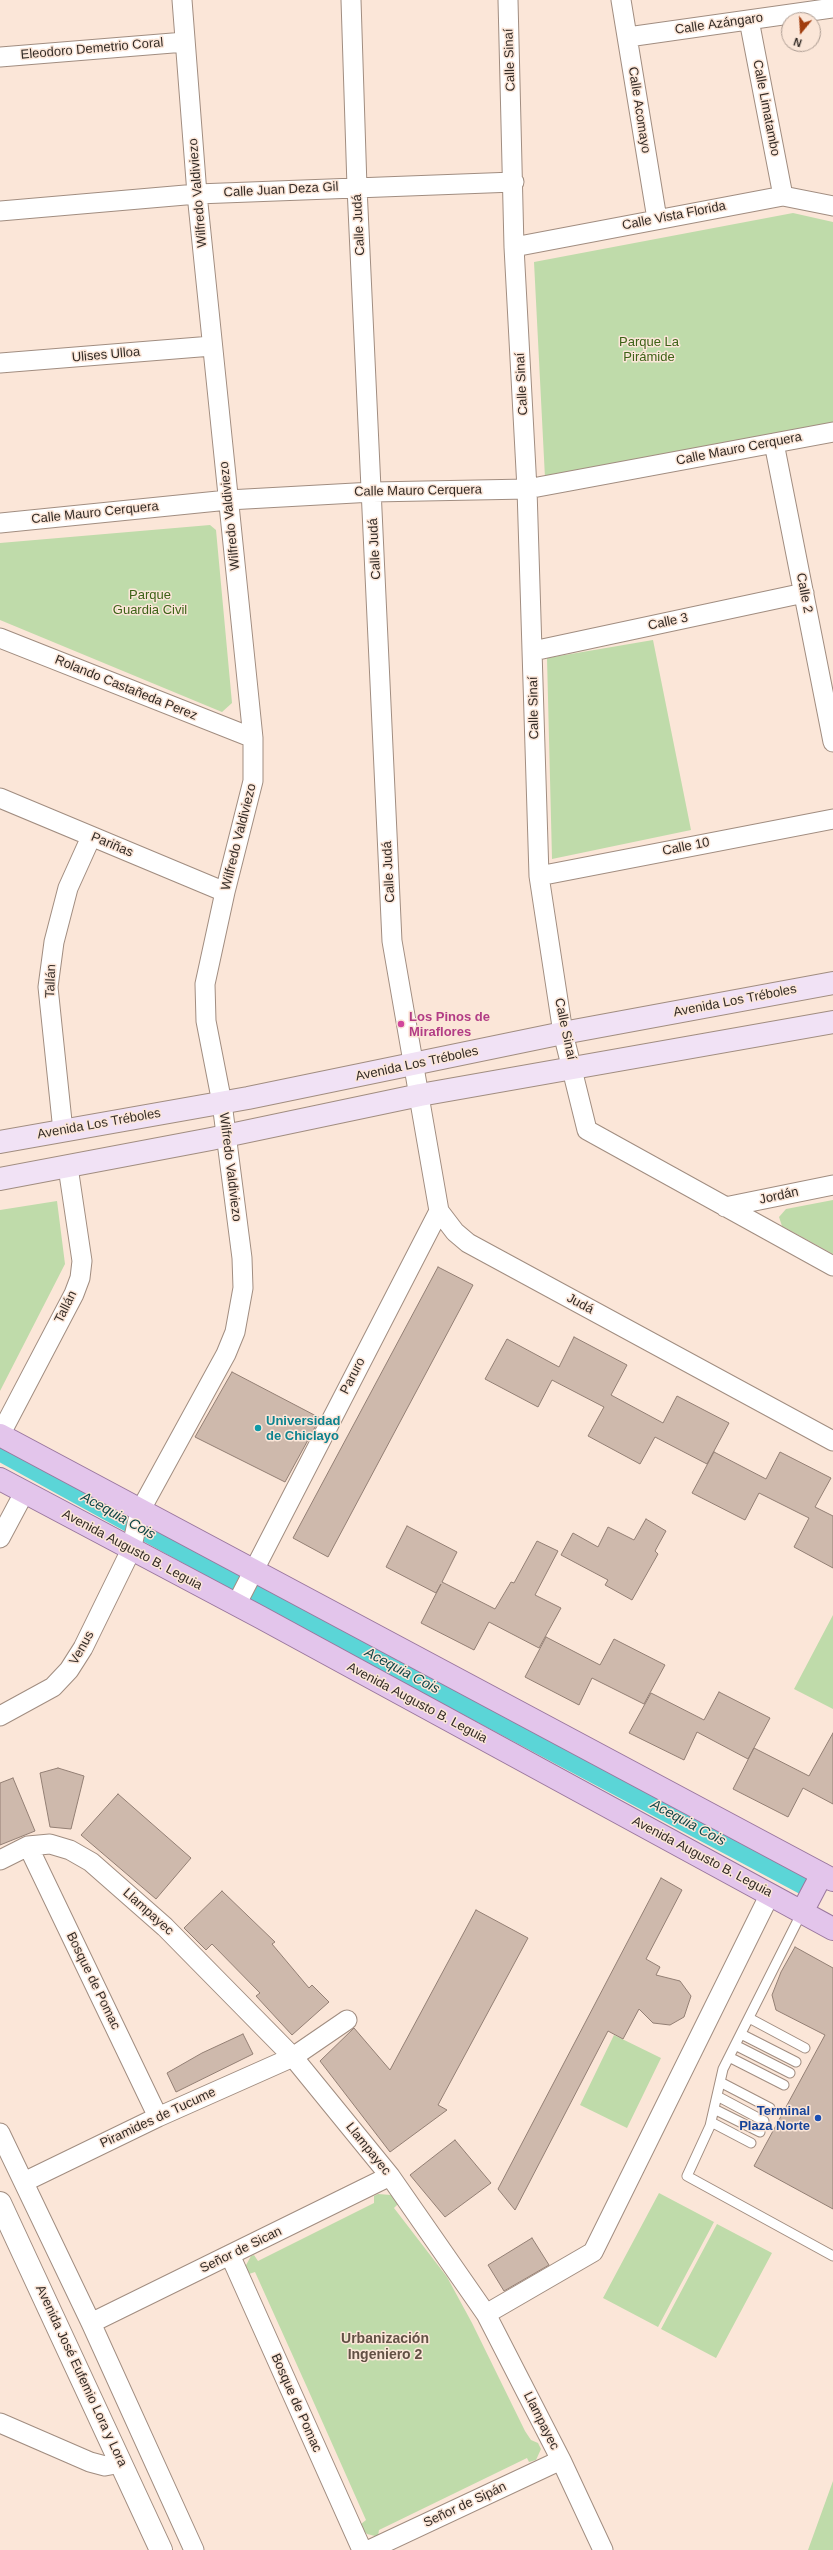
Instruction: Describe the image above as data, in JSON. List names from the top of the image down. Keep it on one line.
{"streets":{"main road":["Avenida Los Tréboles","Avenida Augusto B. Leguia"],"street":["Calle Azángaro","Eleodoro Demetrio Coral","Calle Sinaí","Calle Limatambo","Calle Acomayo","Calle Juan Deza Gil","Wilfredo Valdiviezo","Calle Vista Florida","Calle Judá","Ulises Ulloa","Calle Mauro Cerquera","Calle 2","Calle 3","Rolando Castañeda Perez","Pariñas","Calle 10","Tallán","Jordán","Judá","Paruro","Venus","Llampayec","Bosque de Pomac","Piramides de Tucume","Señor de Sican","Avenida José Eufemio Lora y Lora","Señor de Sipán"]},"crossings":[["Calle Azángaro","Calle Limatambo"],["Calle Azángaro","Calle Acomayo"],["Eleodoro Demetrio Coral","Wilfredo Valdiviezo"],["Calle Sinaí","Calle Juan Deza Gil"],["Calle Sinaí","Calle Vista Florida"],["Calle Sinaí","Calle Mauro Cerquera"],["Calle Sinaí","Calle 3"],["Calle Sinaí","Calle 10"],["Calle Sinaí","Avenida Los Tréboles"],["Calle Sinaí","Jordán"],["Calle Limatambo","Calle Vista Florida"],["Calle Acomayo","Calle Vista Florida"],["Calle Juan Deza Gil","Wilfredo Valdiviezo"],["Calle Juan Deza Gil","Calle Judá"],["Wilfredo Valdiviezo","Ulises Ulloa"],["Wilfredo Valdiviezo","Calle Mauro Cerquera"],["Wilfredo Valdiviezo","Rolando Castañeda Perez"],["Wilfredo Valdiviezo","Pariñas"],["Wilfredo Valdiviezo","Avenida Los Tréboles"],["Wilfredo Valdiviezo","Avenida Augusto B. Leguia"],["Wilfredo Valdiviezo","Venus"],["Calle Judá","Calle Mauro Cerquera"],["Calle Judá","Avenida Los Tréboles"],["Calle Judá","Judá"],["Calle Mauro Cerquera","Calle 2"],["Calle 2","Calle 3"],["Pariñas","Tallán"],["Tallán","Avenida Los Tréboles"],["Judá","Paruro"],["Paruro","Avenida Augusto B. Leguia"],["Avenida Augusto B. Leguia","Venus"],["Llampayec","Bosque de Pomac"],["Llampayec","Piramides de Tucume"],["Llampayec","Señor de Sican"],["Llampayec","Señor de Sipán"],["Bosque de Pomac","Piramides de Tucume"],["Bosque de Pomac","Señor de Sican"]],"districts":["Urbanización Ingeniero 2"],"water":["Acequia Cois"],"parks":["Parque La Pirámide","Parque Guardia Civil"],"places":["Los Pinos de Miraflores","Universidad de Chiclayo","Terminal Plaza Norte"],"north":"bottom"}
